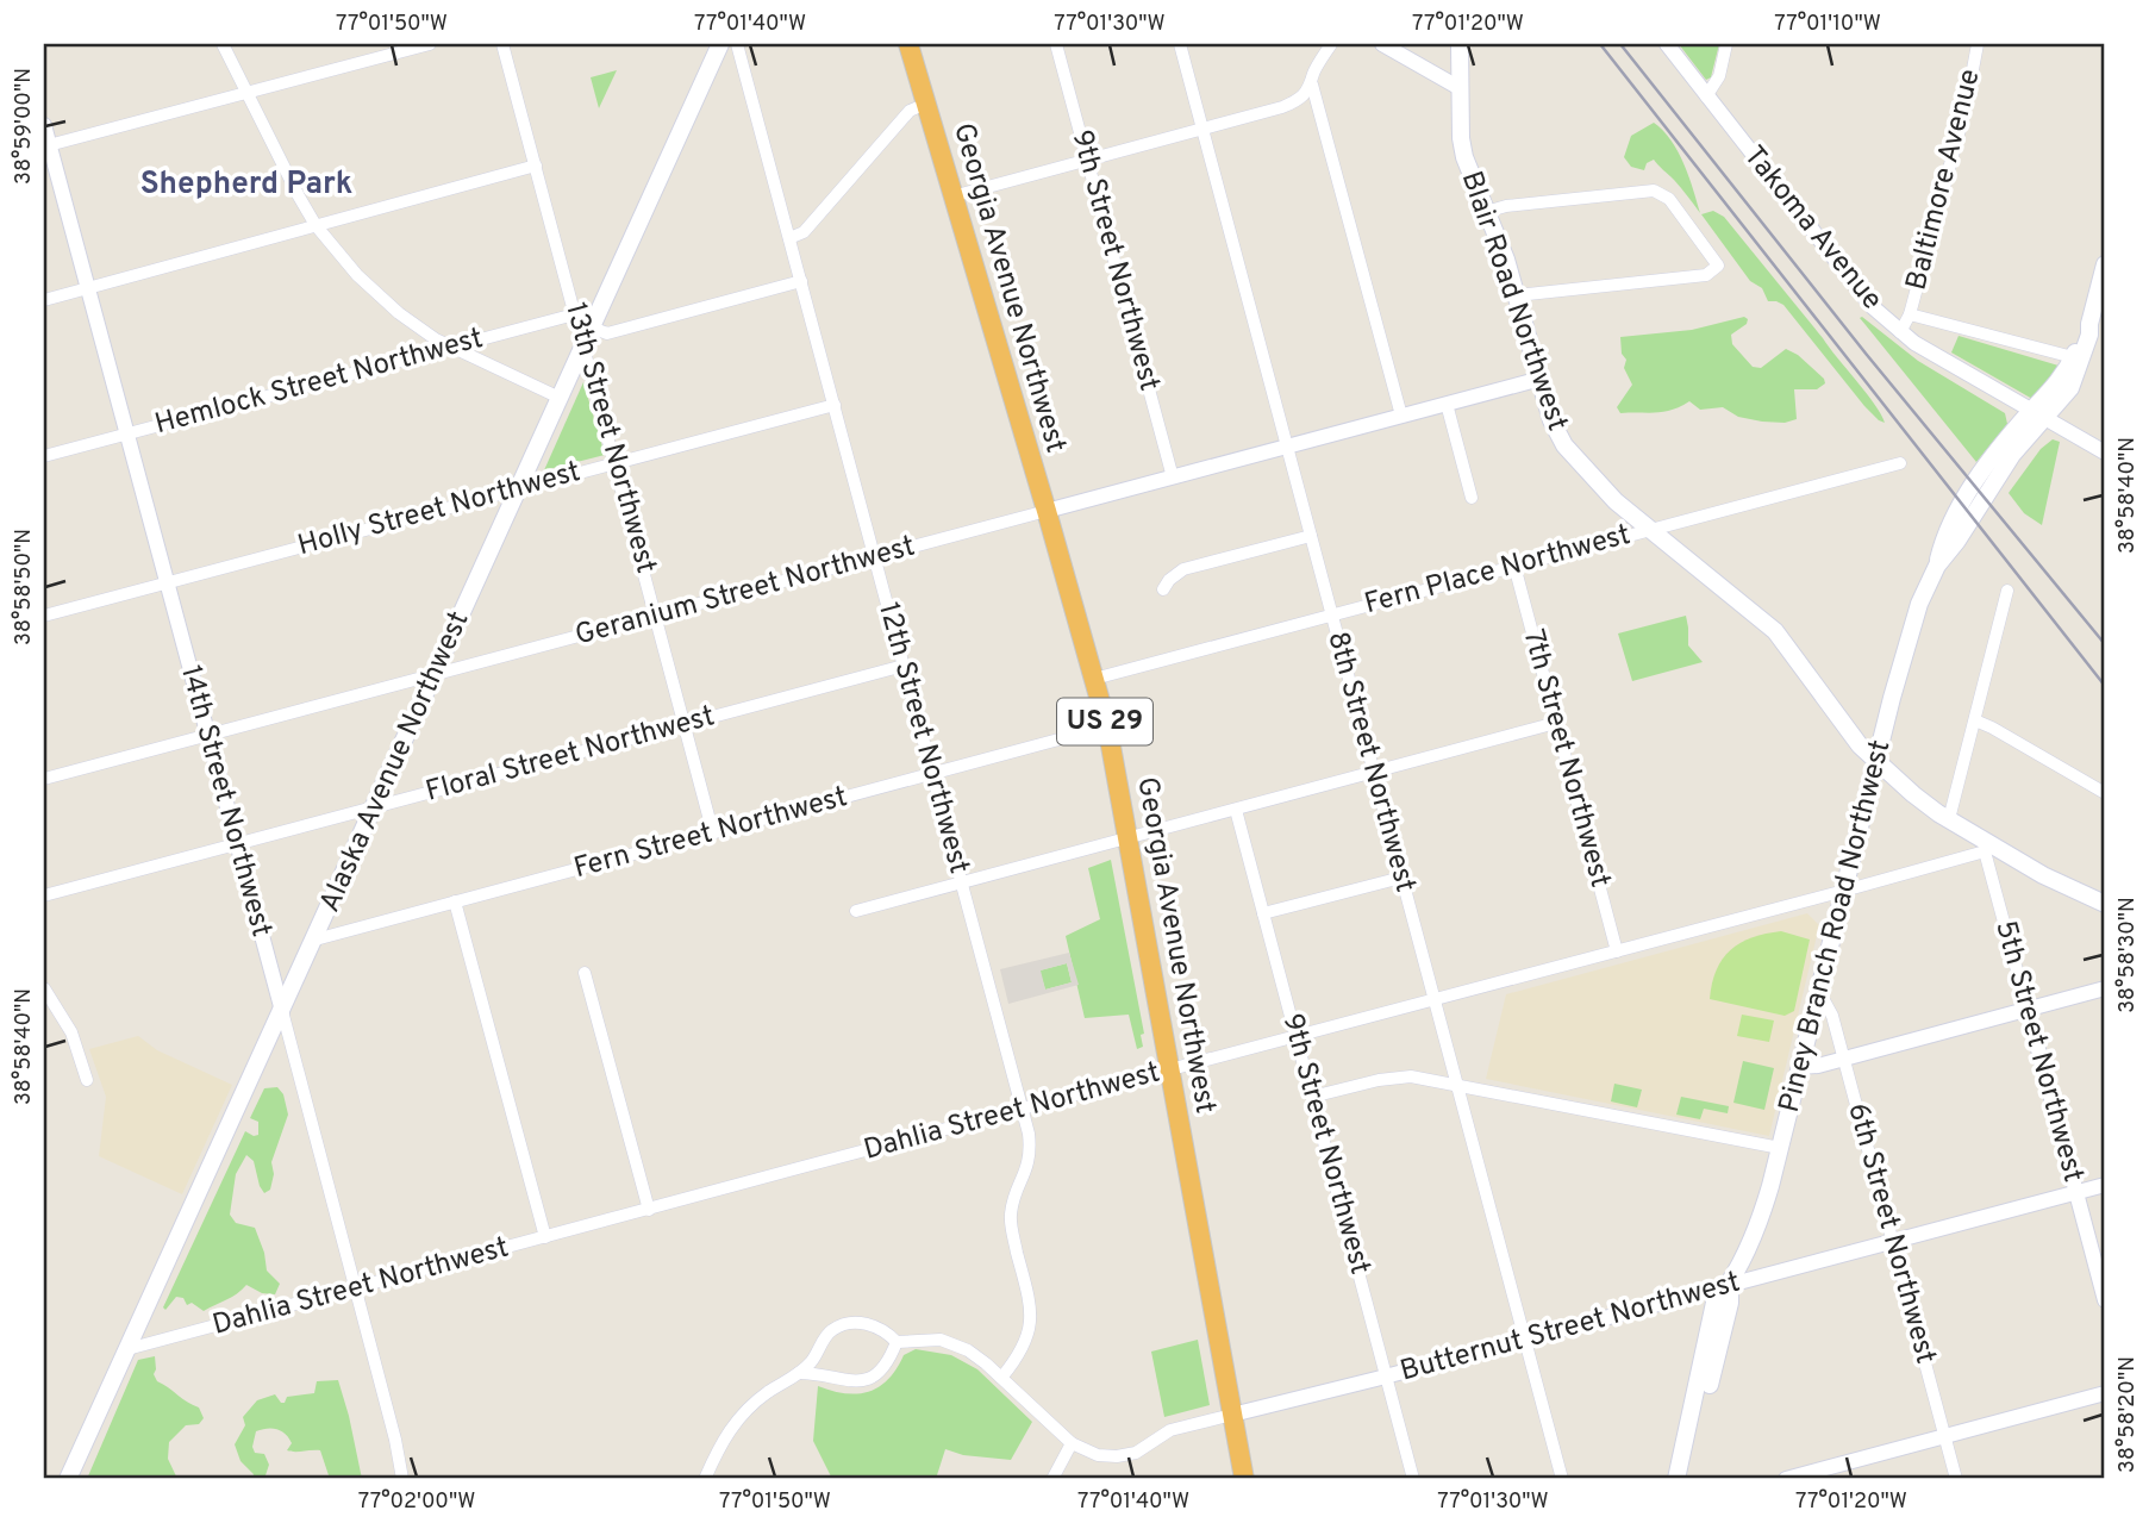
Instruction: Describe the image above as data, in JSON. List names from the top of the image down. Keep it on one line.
{"streets":{"highway":["Georgia Avenue Northwest","US 29"],"main road":["Blair Road Northwest","Alaska Avenue Northwest","Piney Branch Road Northwest"],"street":["Baltimore Avenue","Takoma Avenue","9th Street Northwest","Hemlock Street Northwest","13th Street Northwest","Holly Street Northwest","Fern Place Northwest","Geranium Street Northwest","12th Street Northwest","Floral Street Northwest","7th Street Northwest","8th Street Northwest","14th Street Northwest","Fern Street Northwest","5th Street Northwest","Dahlia Street Northwest","6th Street Northwest","Butternut Street Northwest"]},"crossings":[["Baltimore Avenue","Takoma Avenue"],["Takoma Avenue","Piney Branch Road Northwest"],["9th Street Northwest","Geranium Street Northwest"],["9th Street Northwest","Dahlia Street Northwest"],["9th Street Northwest","Butternut Street Northwest"],["Georgia Avenue Northwest","Fern Place Northwest"],["Georgia Avenue Northwest","Geranium Street Northwest"],["Georgia Avenue Northwest","Fern Street Northwest"],["Georgia Avenue Northwest","Dahlia Street Northwest"],["Georgia Avenue Northwest","Butternut Street Northwest"],["Blair Road Northwest","Fern Place Northwest"],["Blair Road Northwest","Geranium Street Northwest"],["Blair Road Northwest","Piney Branch Road Northwest"],["Blair Road Northwest","5th Street Northwest"],["Blair Road Northwest","Dahlia Street Northwest"],["Hemlock Street Northwest","13th Street Northwest"],["Hemlock Street Northwest","14th Street Northwest"],["13th Street Northwest","Holly Street Northwest"],["13th Street Northwest","Geranium Street Northwest"],["13th Street Northwest","Floral Street Northwest"],["13th Street Northwest","Alaska Avenue Northwest"],["13th Street Northwest","Fern Street Northwest"],["Holly Street Northwest","12th Street Northwest"],["Holly Street Northwest","Alaska Avenue Northwest"],["Holly Street Northwest","14th Street Northwest"],["Fern Place Northwest","7th Street Northwest"],["Fern Place Northwest","8th Street Northwest"],["Geranium Street Northwest","12th Street Northwest"],["Geranium Street Northwest","Alaska Avenue Northwest"],["Geranium Street Northwest","8th Street Northwest"],["Geranium Street Northwest","14th Street Northwest"],["12th Street Northwest","Floral Street Northwest"],["12th Street Northwest","Fern Street Northwest"],["12th Street Northwest","Dahlia Street Northwest"],["12th Street Northwest","Butternut Street Northwest"],["Floral Street Northwest","Alaska Avenue Northwest"],["Floral Street Northwest","14th Street Northwest"],["7th Street Northwest","Dahlia Street Northwest"],["Alaska Avenue Northwest","14th Street Northwest"],["Alaska Avenue Northwest","Fern Street Northwest"],["Alaska Avenue Northwest","Dahlia Street Northwest"],["8th Street Northwest","Dahlia Street Northwest"],["8th Street Northwest","Butternut Street Northwest"],["14th Street Northwest","Dahlia Street Northwest"],["Piney Branch Road Northwest","Dahlia Street Northwest"],["Piney Branch Road Northwest","6th Street Northwest"],["Piney Branch Road Northwest","Butternut Street Northwest"],["5th Street Northwest","Dahlia Street Northwest"],["5th Street Northwest","Butternut Street Northwest"],["6th Street Northwest","Butternut Street Northwest"]],"districts":["Shepherd Park"],"coordinates":["77°01'50\"W","77°01'40\"W","77°01'30\"W","77°01'20\"W","77°01'10\"W","38°59'00\"N","38°58'40\"N","38°58'50\"N","38°58'30\"N","38°58'20\"N","77°02'00\"W"]}
